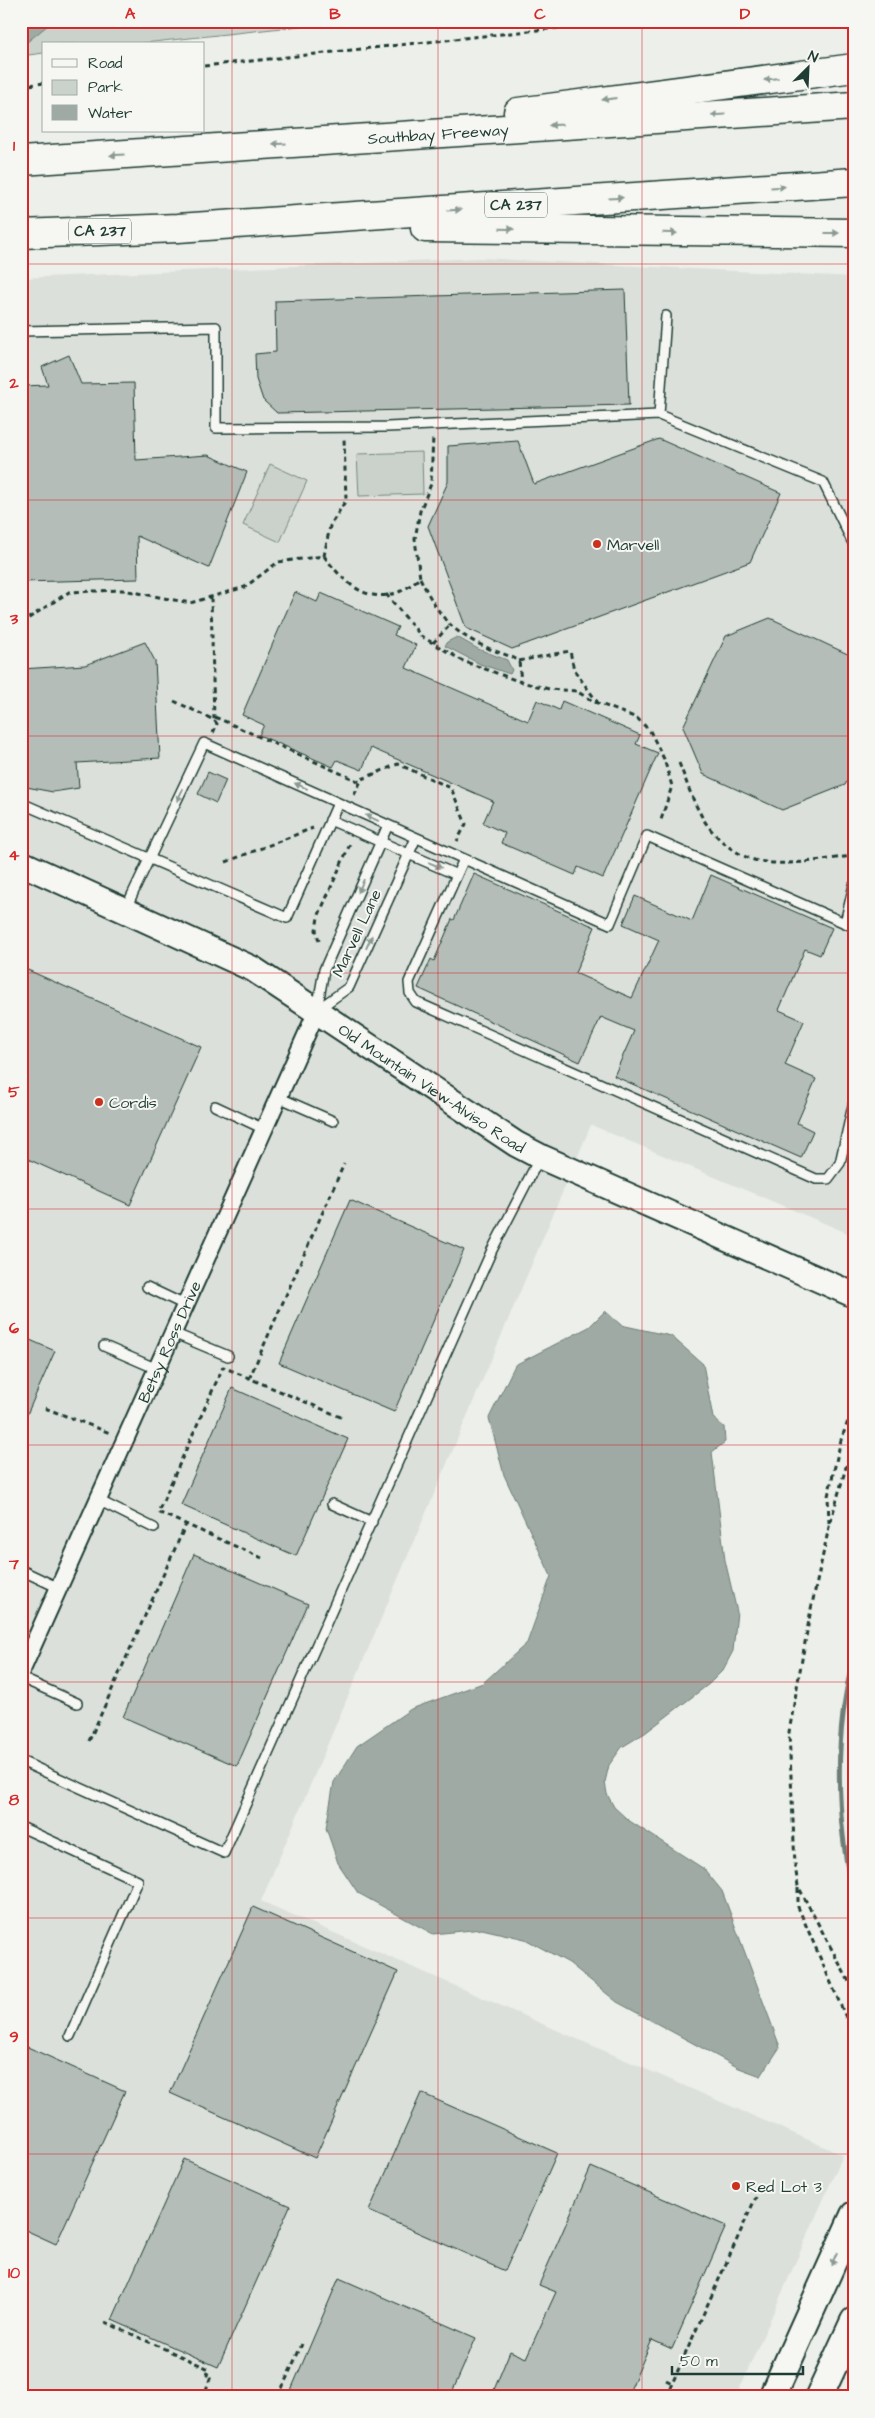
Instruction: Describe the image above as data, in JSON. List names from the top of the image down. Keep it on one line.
{"streets":{"highway":["Southbay Freeway","CA 237"],"street":["Old Mountain View-Alviso Road","Betsy Ross Drive"],"lane":["Marvell Lane"]},"crossings":[["Marvell Lane","Old Mountain View-Alviso Road"],["Marvell Lane","Betsy Ross Drive"],["Old Mountain View-Alviso Road","Betsy Ross Drive"]],"places":["Marvell","Cordis","Red Lot 3"],"legend":["Road","Park","Water"],"scale_bar":"50 m","north":"top right","grid":{"columns":["A","B","C","D"],"rows":["1","2","3","4","5","6","7","8","9","10"]}}
